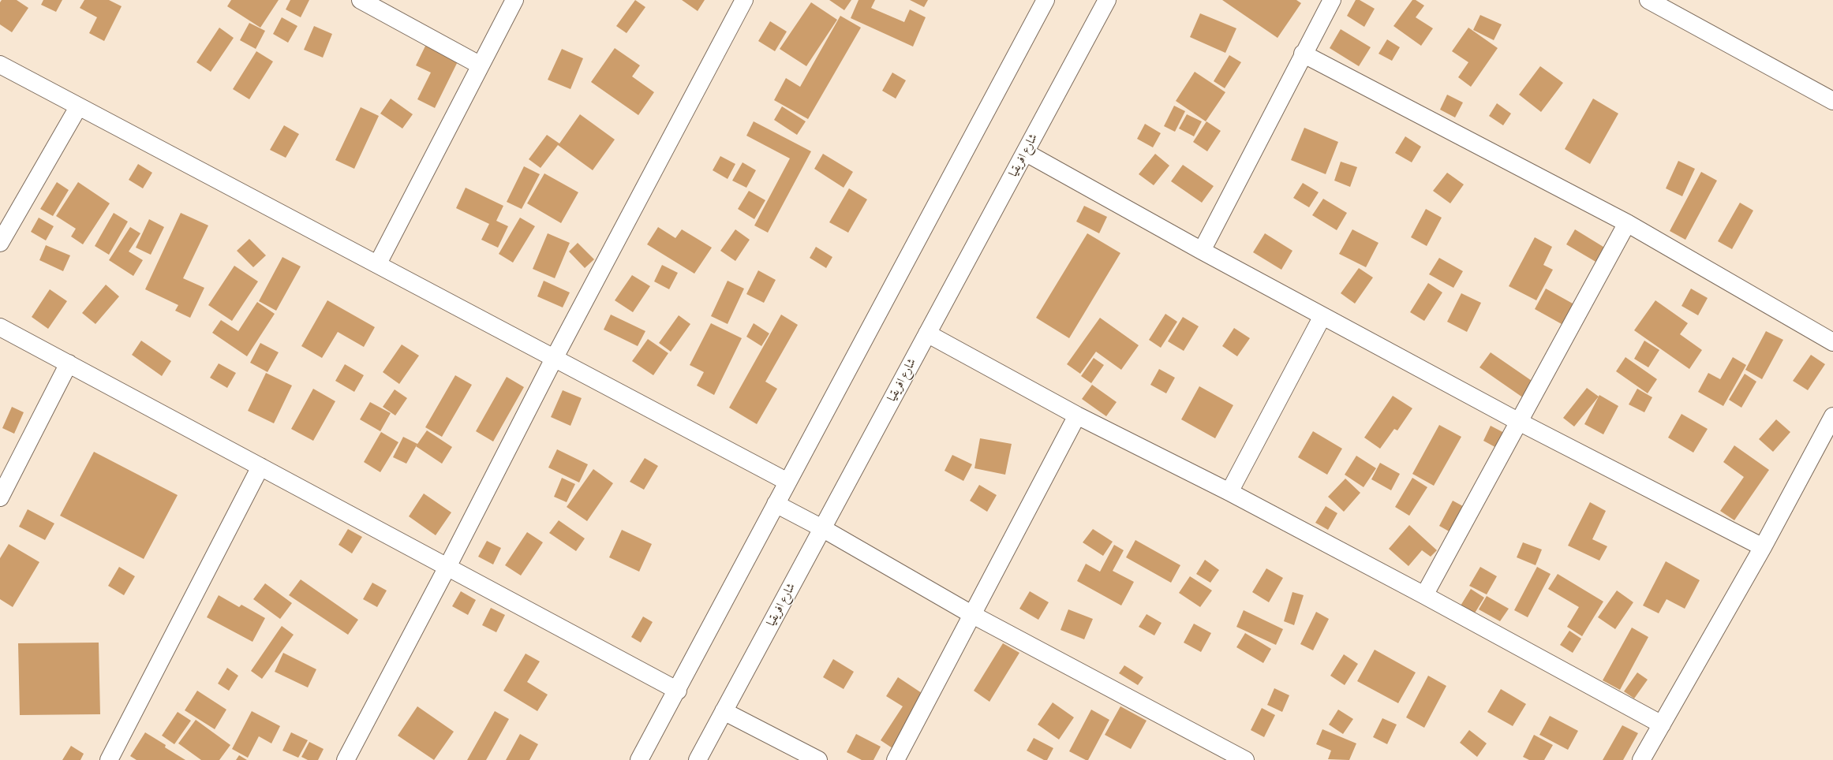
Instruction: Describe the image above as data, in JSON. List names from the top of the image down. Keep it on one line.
{"streets":{"street":["شارع افريقيا"]}}
